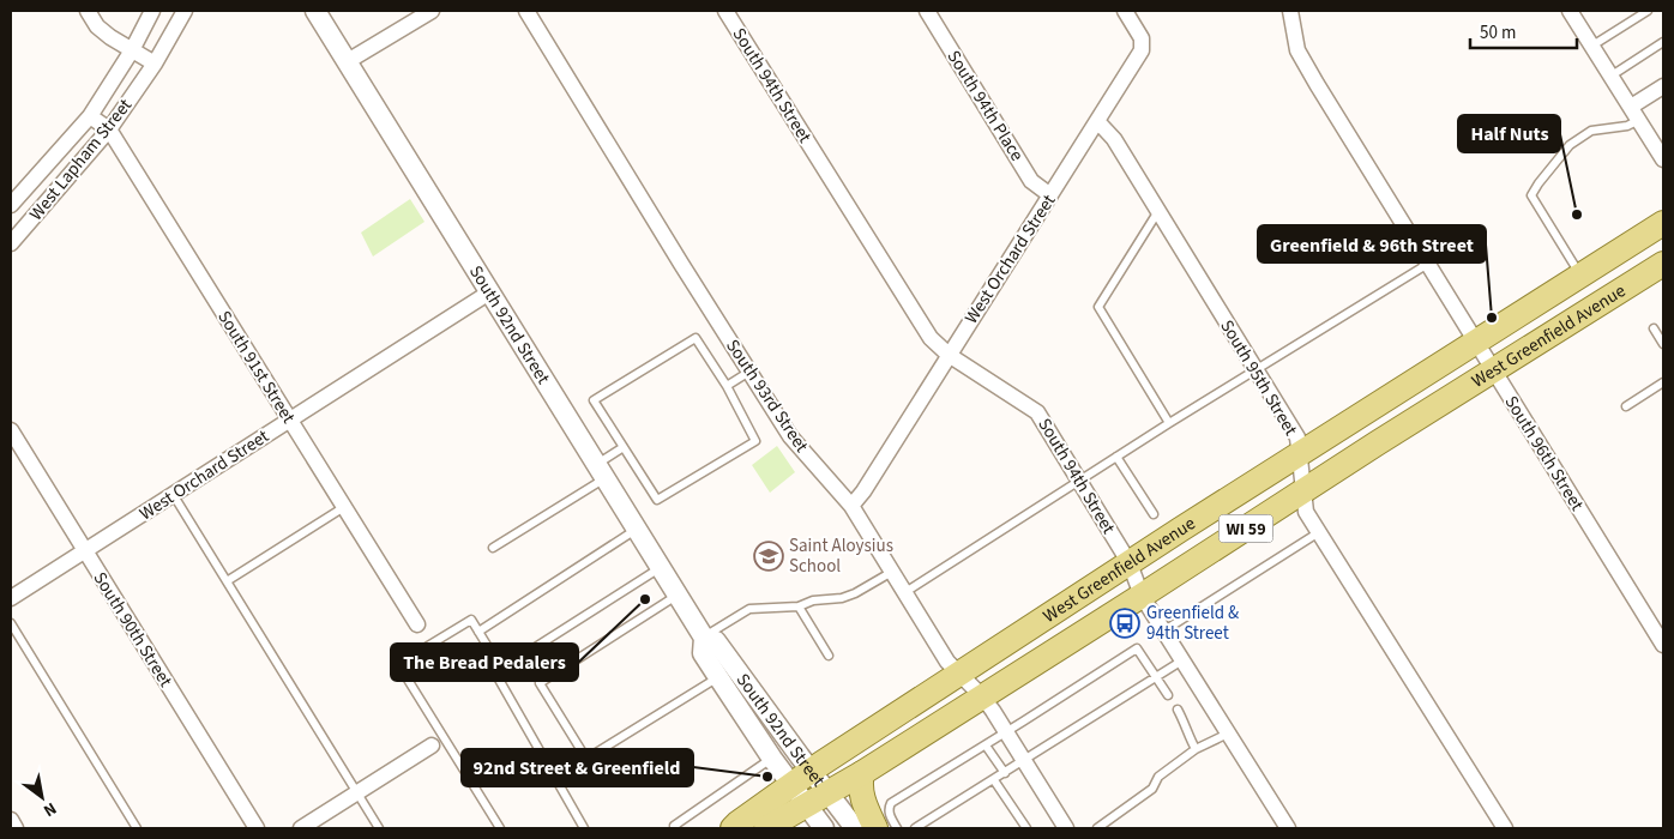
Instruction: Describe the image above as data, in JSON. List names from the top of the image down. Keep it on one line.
{"streets":{"main road":["West Greenfield Avenue","WI 59"],"street":["South 94th Street","South 94th Place","West Lapham Street","West Orchard Street","South 92nd Street","South 91st Street","South 95th Street","South 93rd Street","South 96th Street","South 90th Street"]},"crossings":[["South 94th Street","West Orchard Street"],["South 94th Street","West Greenfield Avenue"],["South 94th Place","West Orchard Street"],["West Lapham Street","South 91st Street"],["West Orchard Street","South 92nd Street"],["West Orchard Street","South 91st Street"],["West Orchard Street","South 95th Street"],["West Orchard Street","South 93rd Street"],["West Orchard Street","South 90th Street"],["South 92nd Street","West Greenfield Avenue"],["West Greenfield Avenue","South 95th Street"],["West Greenfield Avenue","South 93rd Street"],["West Greenfield Avenue","South 96th Street"]],"places":{"other":["Half Nuts","Greenfield & 96th Street","The Bread Pedalers","92nd Street & Greenfield"],"school or university":["Saint Aloysius School"],"bus stop":["Greenfield & 94th Street"]},"scale_bar":"50 m","north":"bottom right"}
